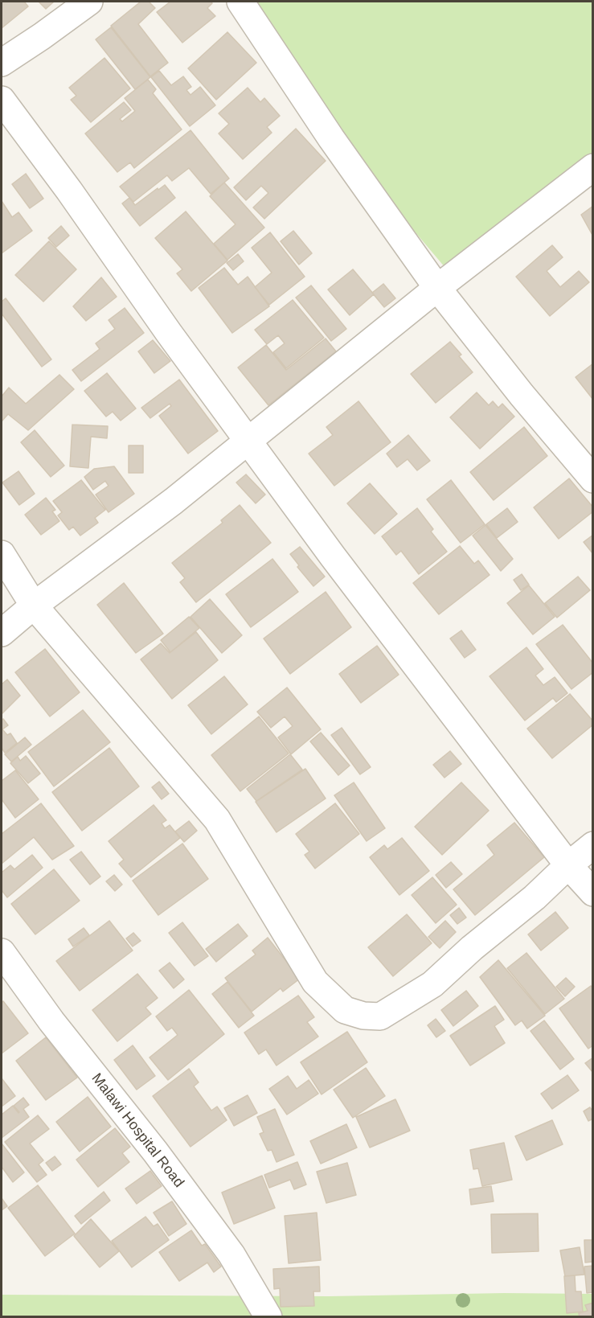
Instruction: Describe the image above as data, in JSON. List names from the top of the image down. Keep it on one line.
{"streets":{"street":["Malawi Hospital Road"]}}
